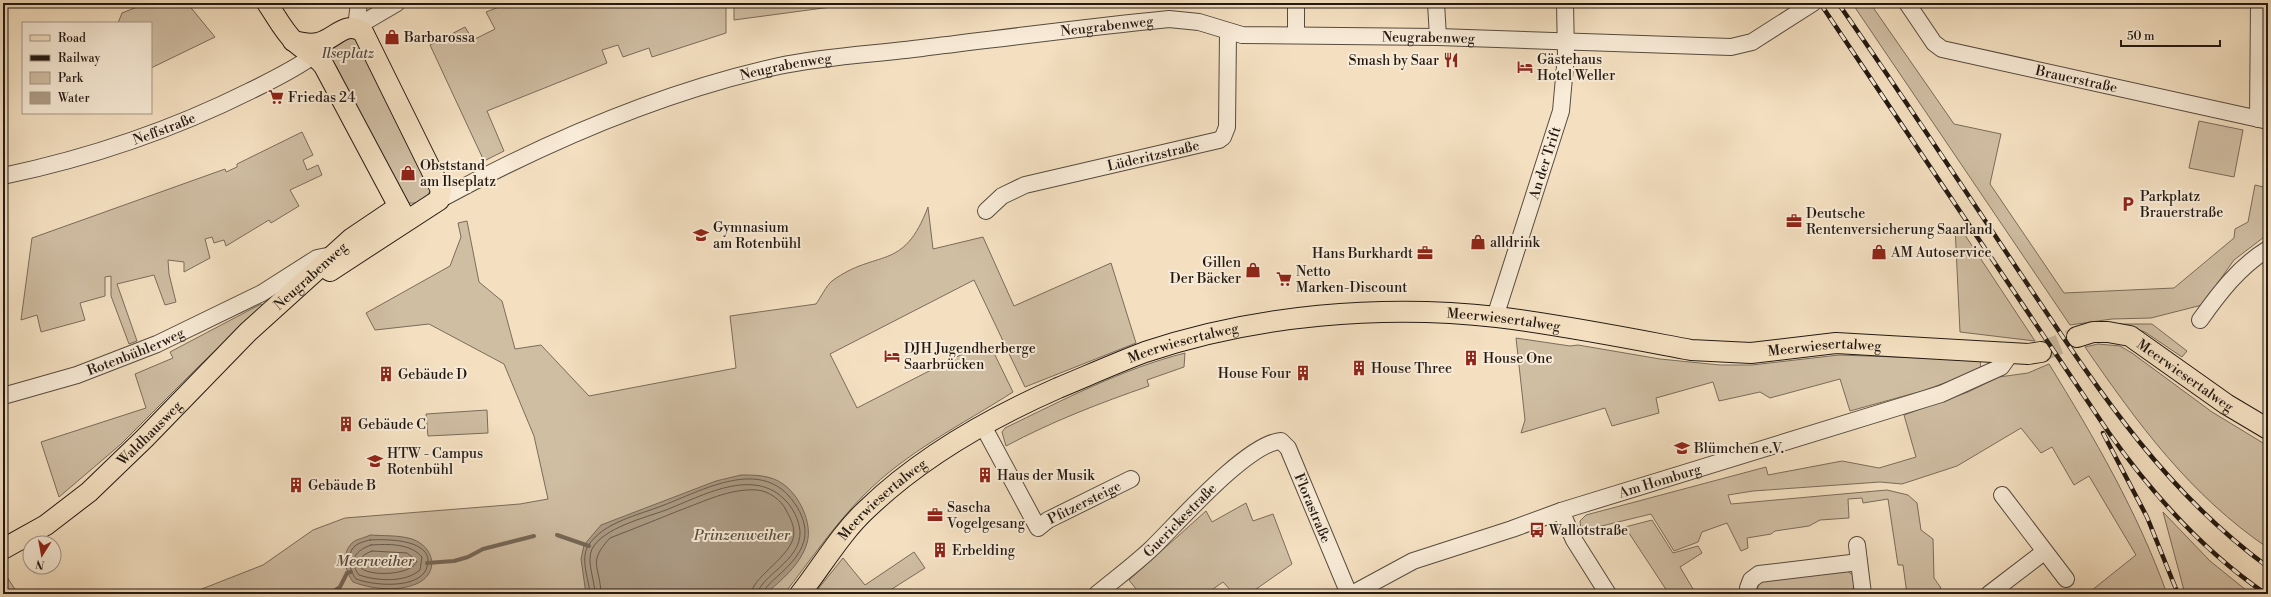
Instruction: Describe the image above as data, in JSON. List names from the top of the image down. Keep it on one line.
{"streets":{"main road":["Neugrabenweg","Meerwiesertalweg","Waldhausweg"],"street":["Brauerstraße","Neffstraße","Lüderitzstraße","An der Trift","Rotenbühlerweg","Am Homburg","Pfitzersteige","Florastraße","Guerickestraße"]},"crossings":[["Neugrabenweg","Lüderitzstraße"],["Neugrabenweg","An der Trift"],["Neugrabenweg","Rotenbühlerweg"],["Neugrabenweg","Waldhausweg"],["An der Trift","Meerwiesertalweg"],["Meerwiesertalweg","Am Homburg"],["Meerwiesertalweg","Pfitzersteige"],["Am Homburg","Florastraße"],["Florastraße","Guerickestraße"]],"water":["Prinzenweiher","Meerweiher"],"parks":["Ilseplatz"],"places":{"shop":["Barbarossa","Obststand am Ilseplatz","alldrink","AM Autoservice","Gillen Der Bäcker"],"restaurant":["Smash by Saar"],"hotel":["Gästehaus Hotel Weller","DJH Jugendherberge Saarbrücken"],"supermarket":["Friedas 24","Netto Marken-Discount"],"parking":["Parkplatz Brauerstraße"],"office":["Deutsche Rentenversicherung Saarland","Hans Burkhardt","Sascha Vogelgesang"],"school or university":["Gymnasium am Rotenbühl","Blümchen e.V.","HTW - Campus Rotenbühl"],"building":["House One","House Three","House Four","Gebäude D","Gebäude C","Haus der Musik","Gebäude B","Erbelding"],"bus stop":["Wallotstraße"]},"legend":["Road","Railway","Park","Water"],"scale_bar":"50 m","north":"bottom"}
